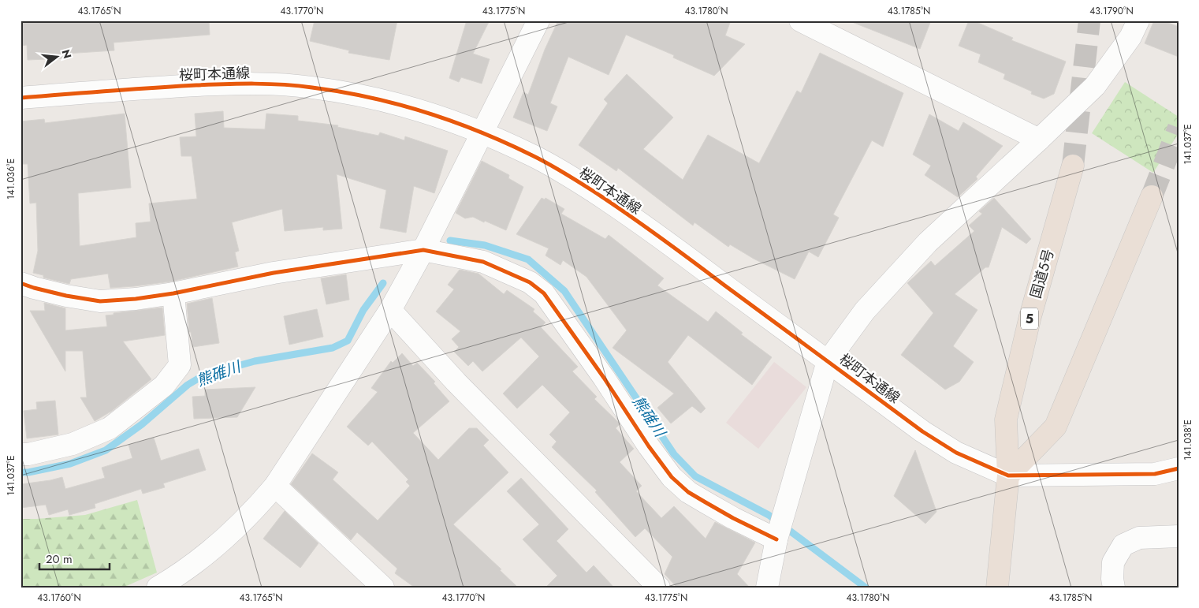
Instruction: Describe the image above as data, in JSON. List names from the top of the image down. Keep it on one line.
{"streets":{"highway":["国道5号","5"],"street":["桜町本通線"]},"crossings":[["桜町本通線","国道5号"]],"water":["熊碓川"],"scale_bar":"20 m","north":"right","coordinates":["43.1765°N","43.1770°N","43.1775°N","43.1780°N","43.1785°N","43.1790°N","141.037°E","141.036°E","141.038°E","43.1760°N"]}
